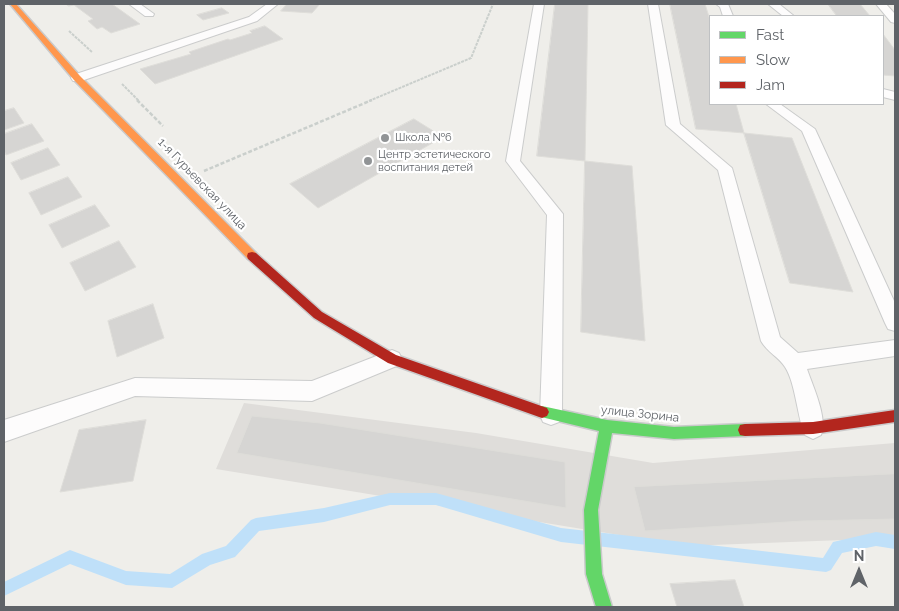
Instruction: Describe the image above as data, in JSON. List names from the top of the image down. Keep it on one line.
{"streets":{"main road":["1-я Гурьевская улица","улица Зорина"]},"crossings":[["1-я Гурьевская улица","улица Зорина"]],"places":["Школа №6","Центр эстетического воспитания детей"],"legend":["Fast","Slow","Jam"],"north":"top"}
